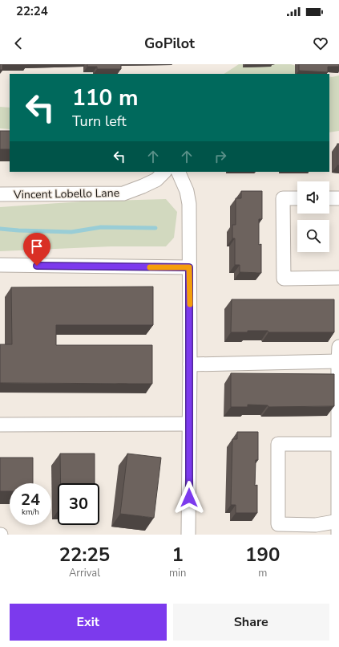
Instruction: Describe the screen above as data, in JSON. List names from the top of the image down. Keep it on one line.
{"streets":{"street":["Vincent Lobello Lane"]},"page":{"status":"22:24","header":"GoPilot","turn":["110 m","Turn left"],"speed":"24 km/h","limit":"30","eta":["22:25","Arrival","1","min","190","m"],"buttons":["Exit","Share"]}}
